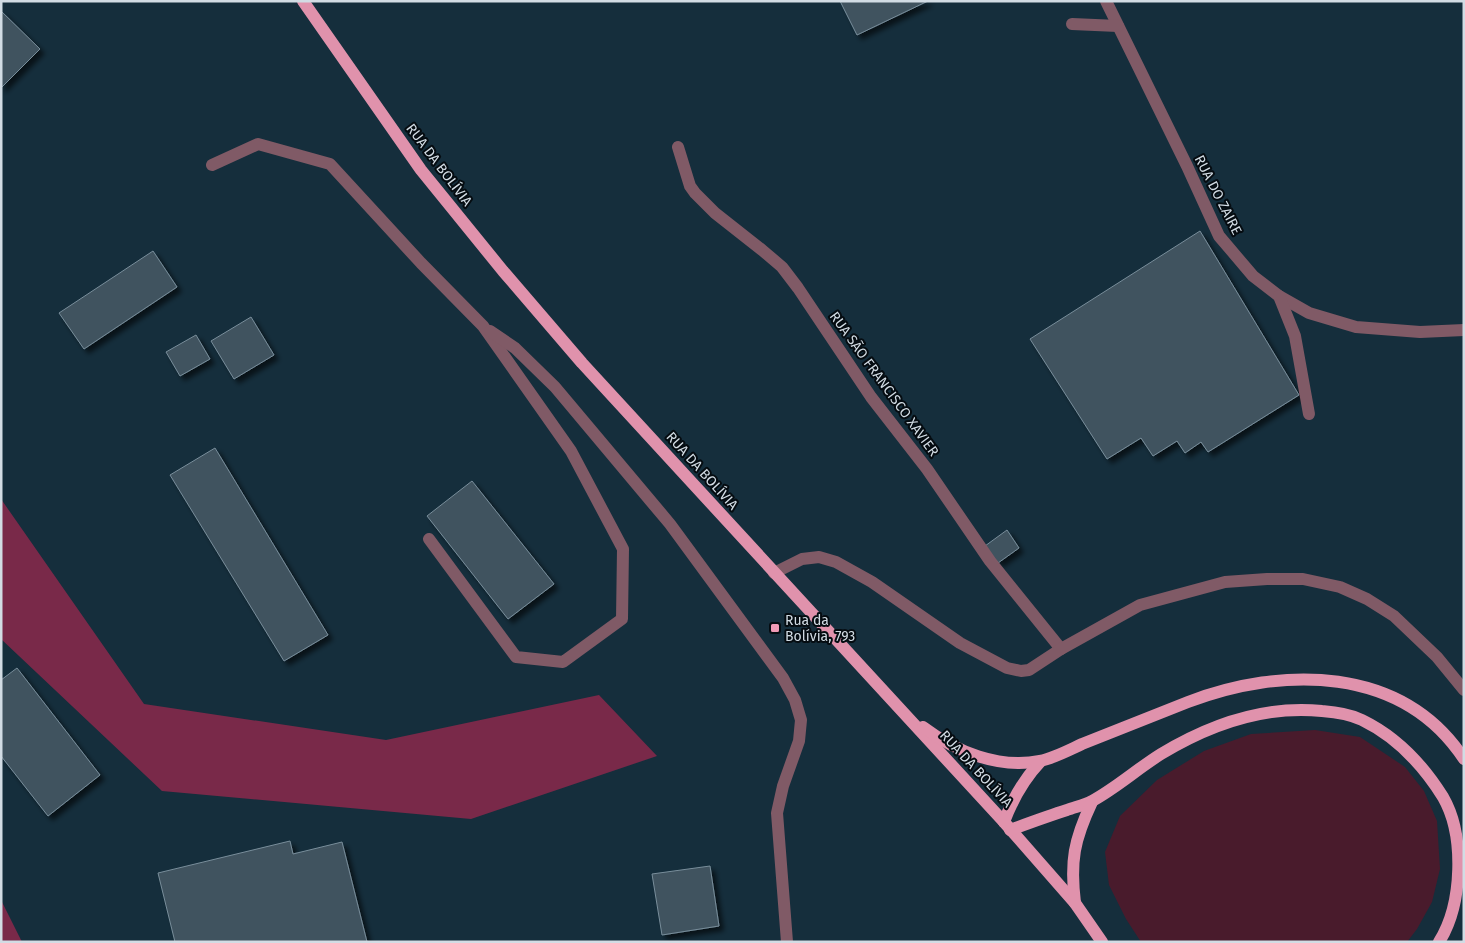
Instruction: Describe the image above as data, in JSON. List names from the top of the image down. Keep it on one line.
{"streets":{"main road":["RUA DA BOLÍVIA"],"street":["RUA DO ZAIRE","RUA SÃO FRANCISCO XAVIER"]},"places":{"transit":["Rua da Bolívia, 793"]}}
